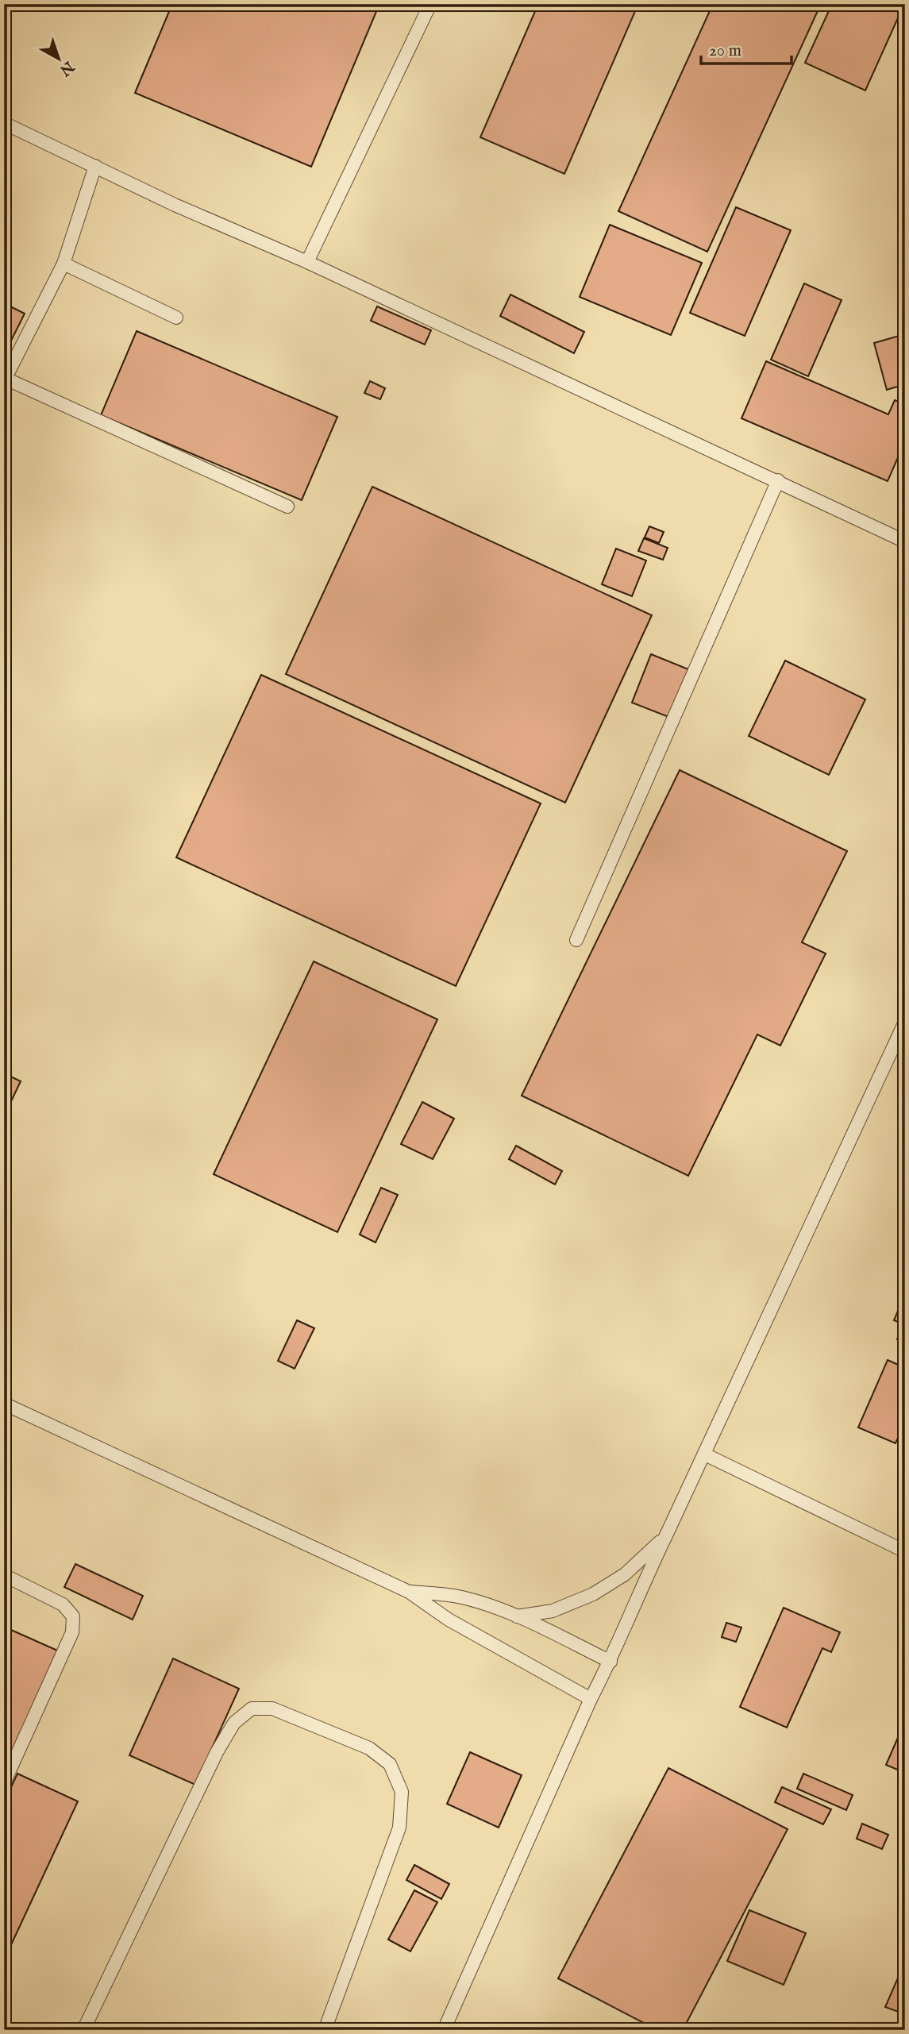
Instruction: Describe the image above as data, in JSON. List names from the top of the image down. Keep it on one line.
{"scale_bar":"20 m","north":"bottom right"}
